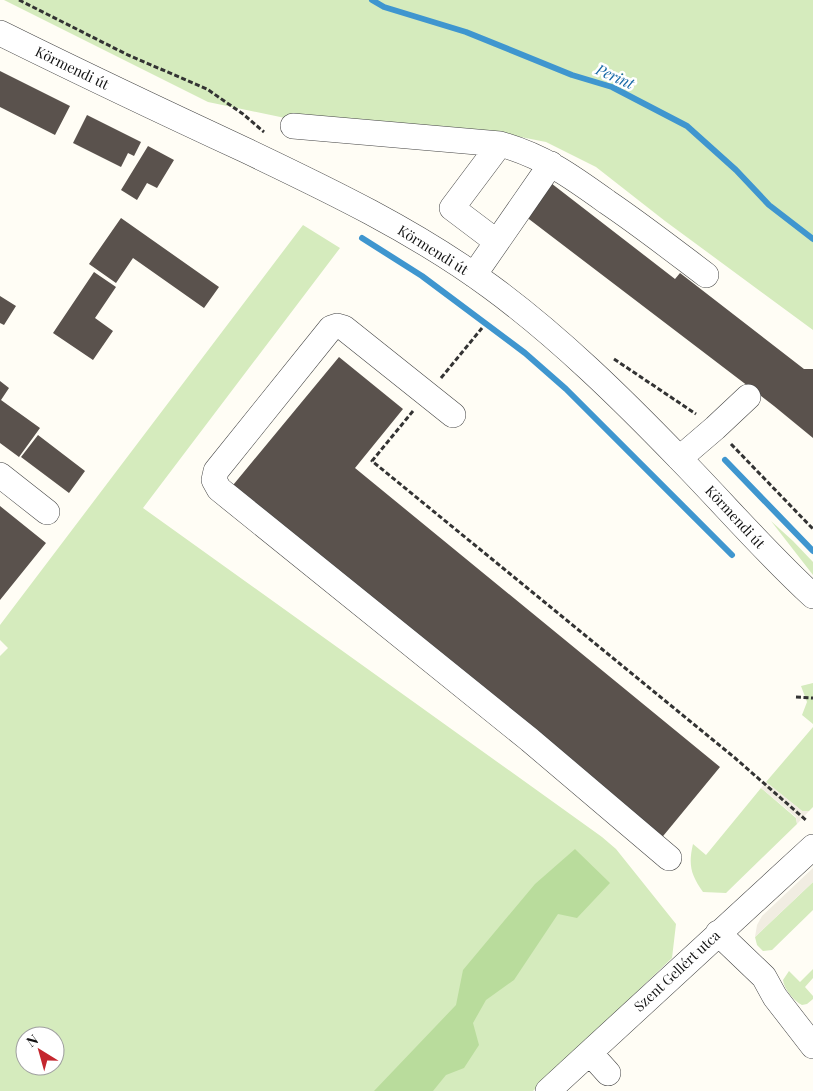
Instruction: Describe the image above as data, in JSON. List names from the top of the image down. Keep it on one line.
{"streets":{"street":["Körmendi út","Szent Gellért utca"]},"water":["Perint"],"north":"top left"}
